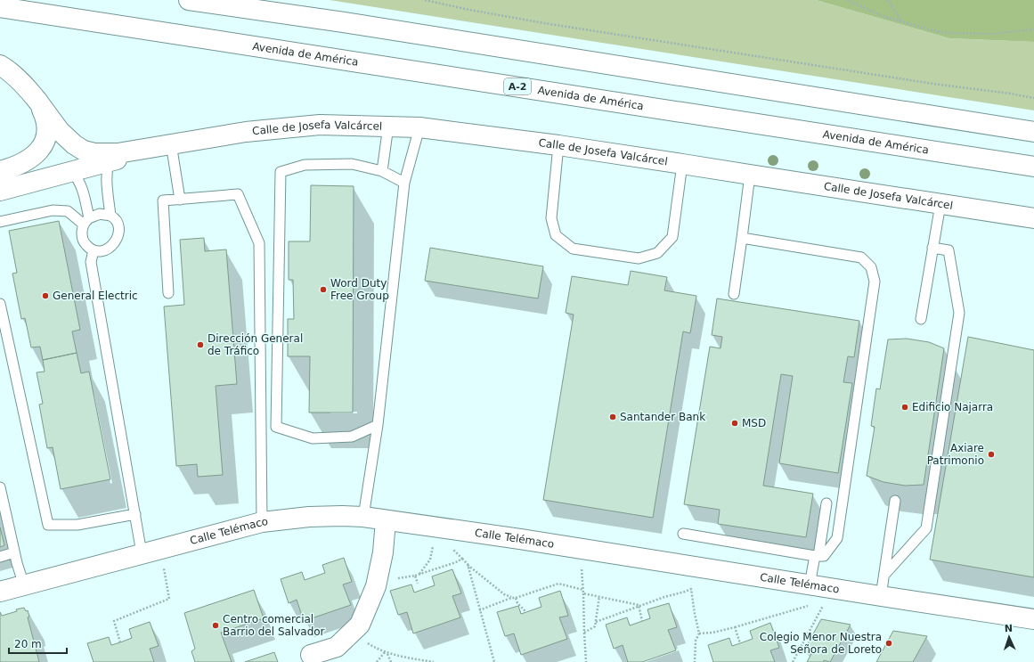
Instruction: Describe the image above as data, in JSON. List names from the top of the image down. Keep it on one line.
{"streets":{"main road":["Avenida de América","A-2","Calle de Josefa Valcárcel","Calle Telémaco"]},"places":["Word Duty Free Group","General Electric","Dirección General de Tráfico","Edificio Najarra","Santander Bank","MSD","Axiare Patrimonio","Centro comercial Barrio del Salvador","Colegio Menor Nuestra Señora de Loreto"],"scale_bar":"20 m","north":"top"}
